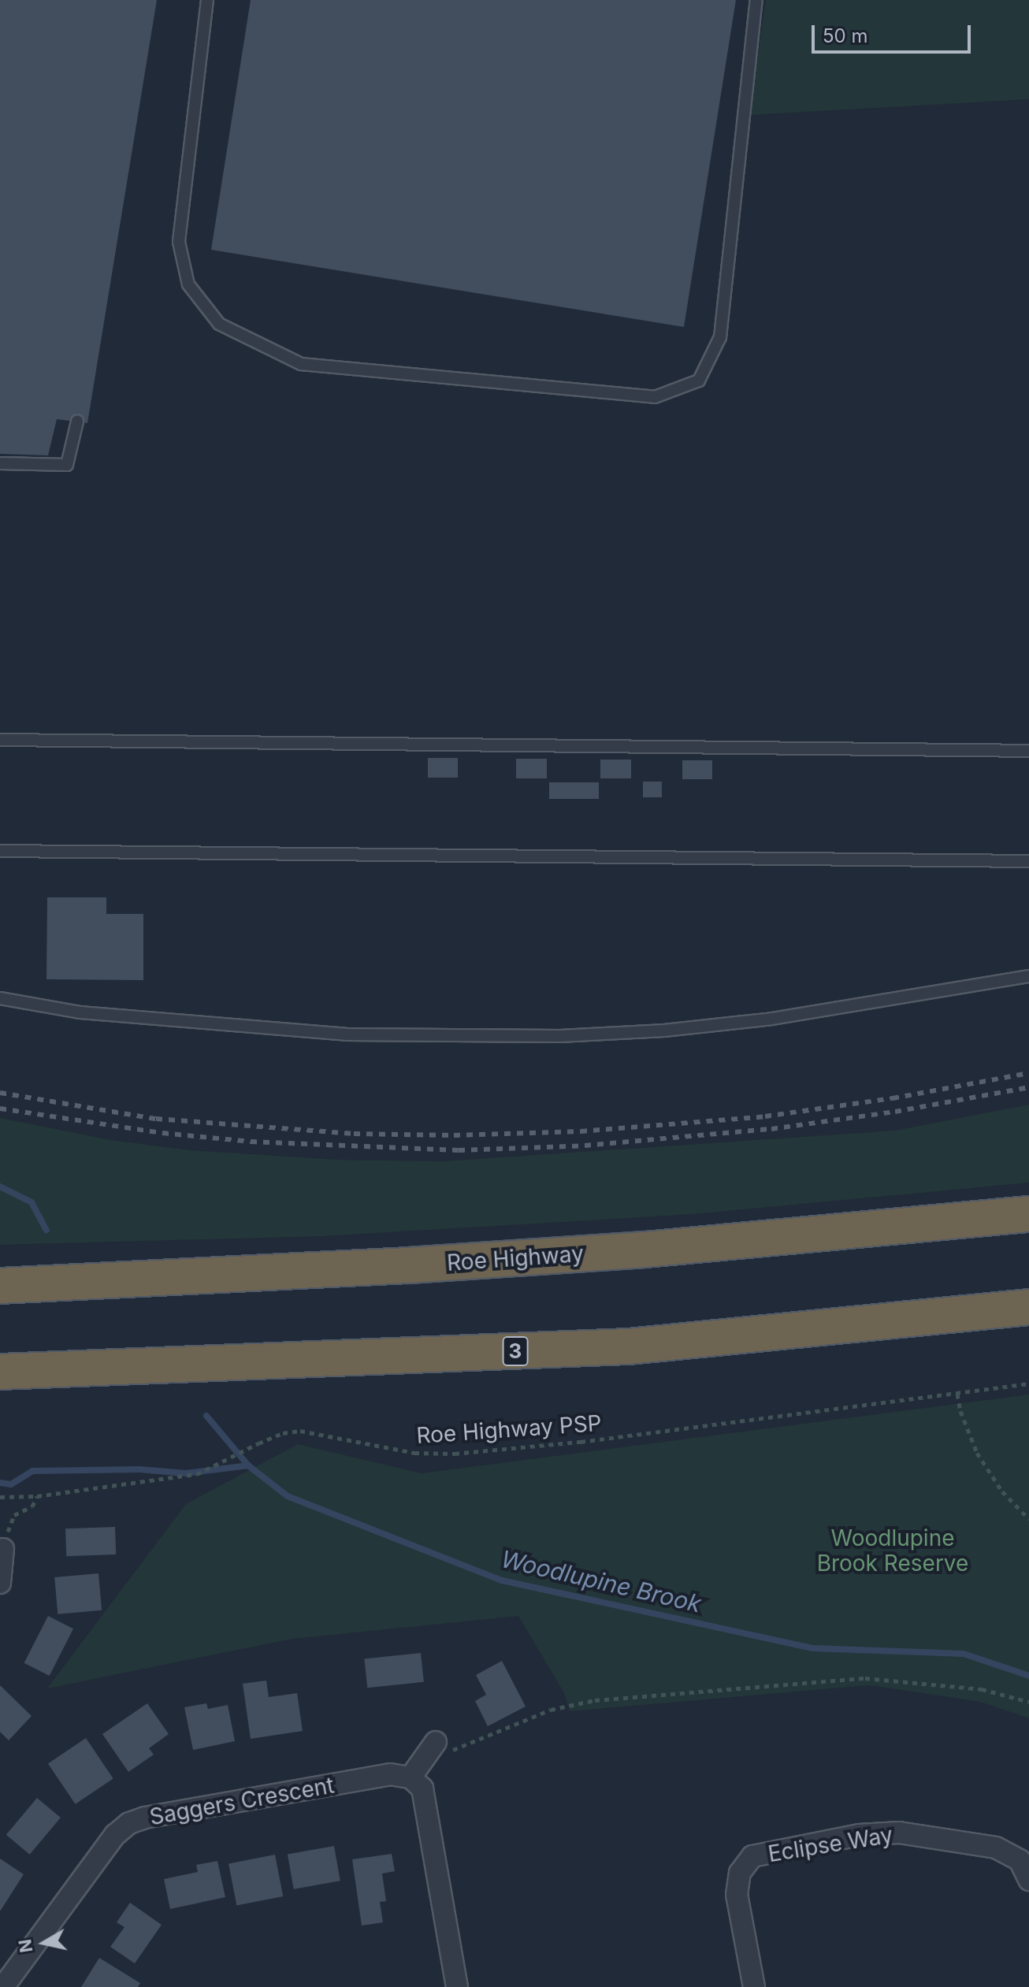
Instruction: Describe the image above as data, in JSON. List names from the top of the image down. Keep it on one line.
{"streets":{"highway":["Roe Highway","3"],"street":["Saggers Crescent","Eclipse Way"],"path":["Roe Highway PSP"]},"water":["Woodlupine Brook"],"parks":["Woodlupine Brook Reserve"],"scale_bar":"50 m","north":"left"}
